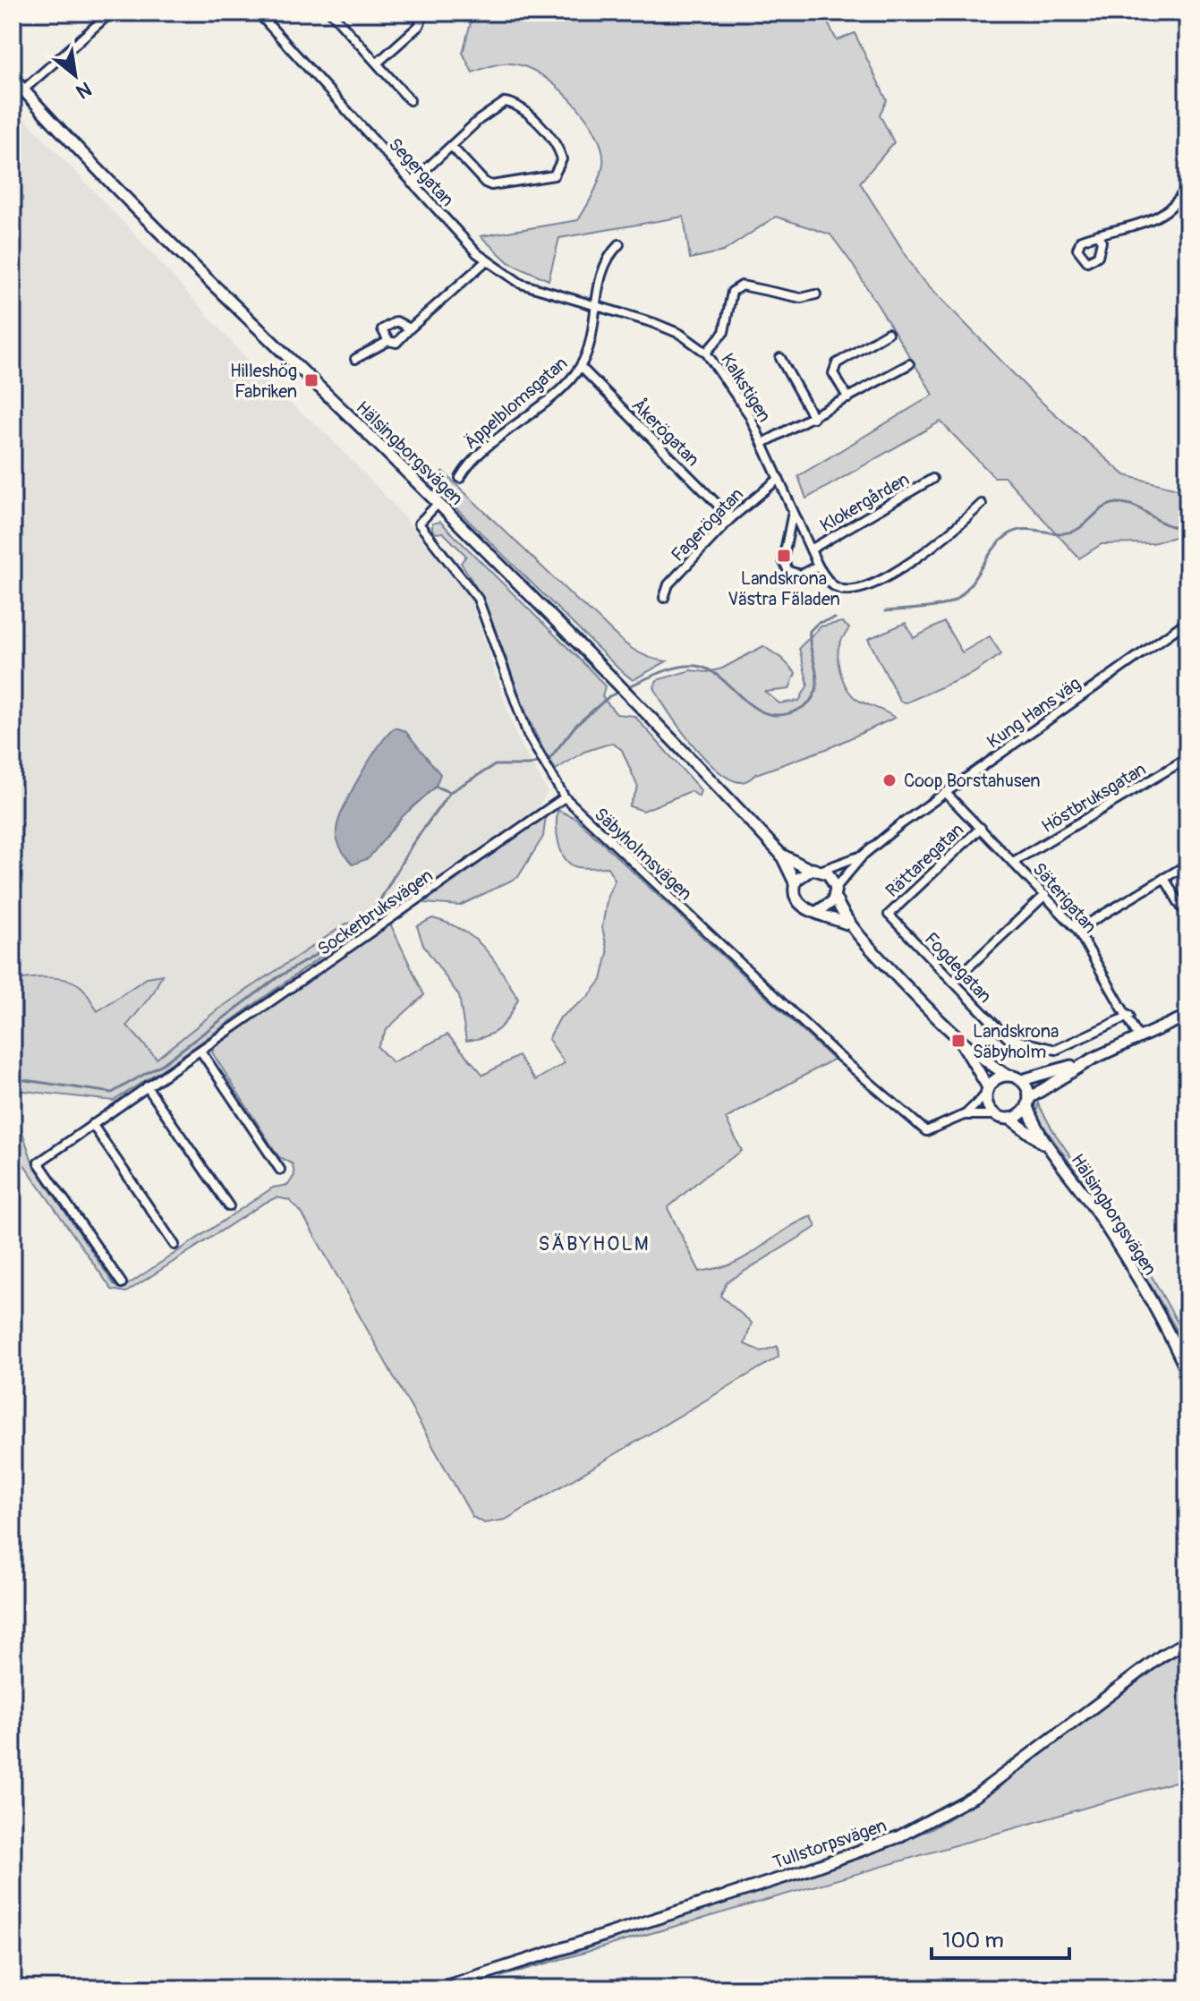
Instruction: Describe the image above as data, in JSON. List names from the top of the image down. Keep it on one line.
{"streets":{"main road":["Hälsingborgsvägen","Tullstorpsvägen"],"street":["Segergatan","Kalkstigen","Äppelblomsgatan","Åkerögatan","Klokergården","Fagerögatan","Kung Hans väg","Höstbruksgatan","Säbyholmsvägen","Rättaregatan","Säterigatan","Sockerbruksvägen","Fogdegatan"]},"crossings":[["Segergatan","Kalkstigen"],["Segergatan","Äppelblomsgatan"],["Kalkstigen","Äppelblomsgatan"],["Kalkstigen","Klokergården"],["Kalkstigen","Fagerögatan"],["Äppelblomsgatan","Åkerögatan"],["Åkerögatan","Fagerögatan"],["Hälsingborgsvägen","Kung Hans väg"],["Hälsingborgsvägen","Säbyholmsvägen"],["Kung Hans väg","Säterigatan"],["Höstbruksgatan","Säterigatan"],["Säbyholmsvägen","Sockerbruksvägen"],["Rättaregatan","Säterigatan"],["Rättaregatan","Fogdegatan"],["Säterigatan","Fogdegatan"]],"districts":["SÄBYHOLM"],"places":{"transit":["Hilleshög Fabriken","Landskrona Västra Fäladen","Landskrona Säbyholm"],"other":["Coop Borstahusen"]},"scale_bar":"100 m","north":"bottom right"}
